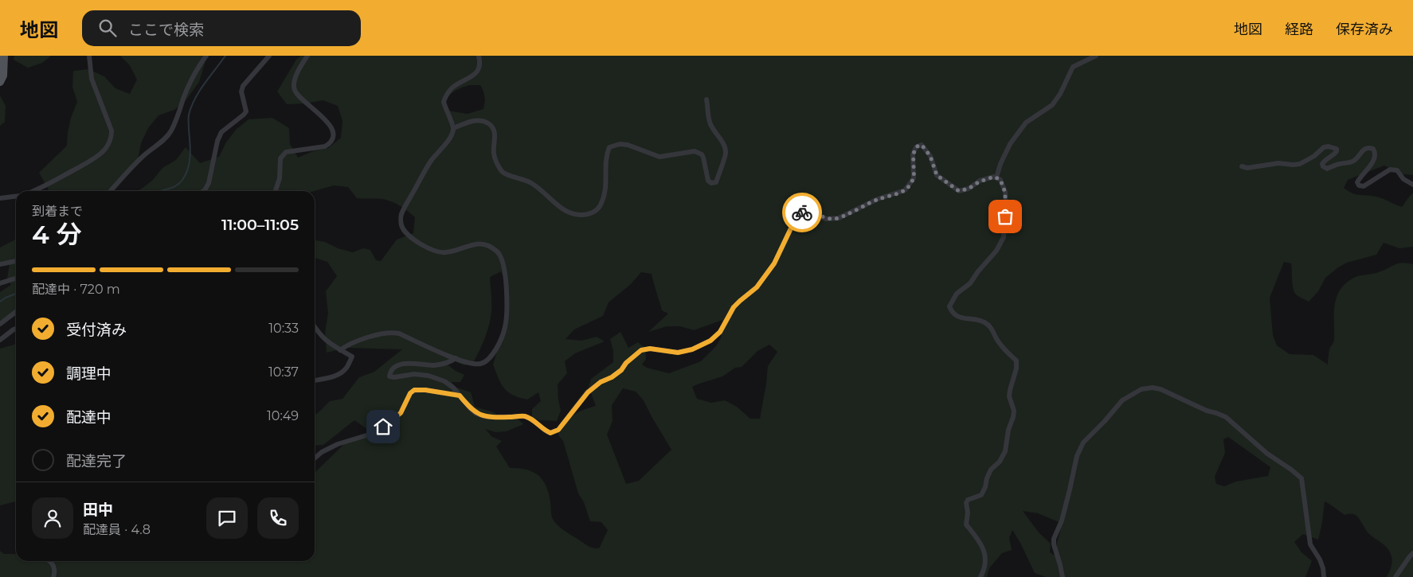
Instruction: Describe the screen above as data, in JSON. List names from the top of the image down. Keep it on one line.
{"page":{"header":"地図","search":"ここで検索","nav":["地図","経路","保存済み"],"heading":["4 分","到着まで","11:00–11:05"],"panel":["田中","配達員 · 4.8"],"bar":"配達中 · 720 m","list":[["受付済み","10:33"],["調理中","10:37"],["配達中","10:49"],"配達完了"]}}
